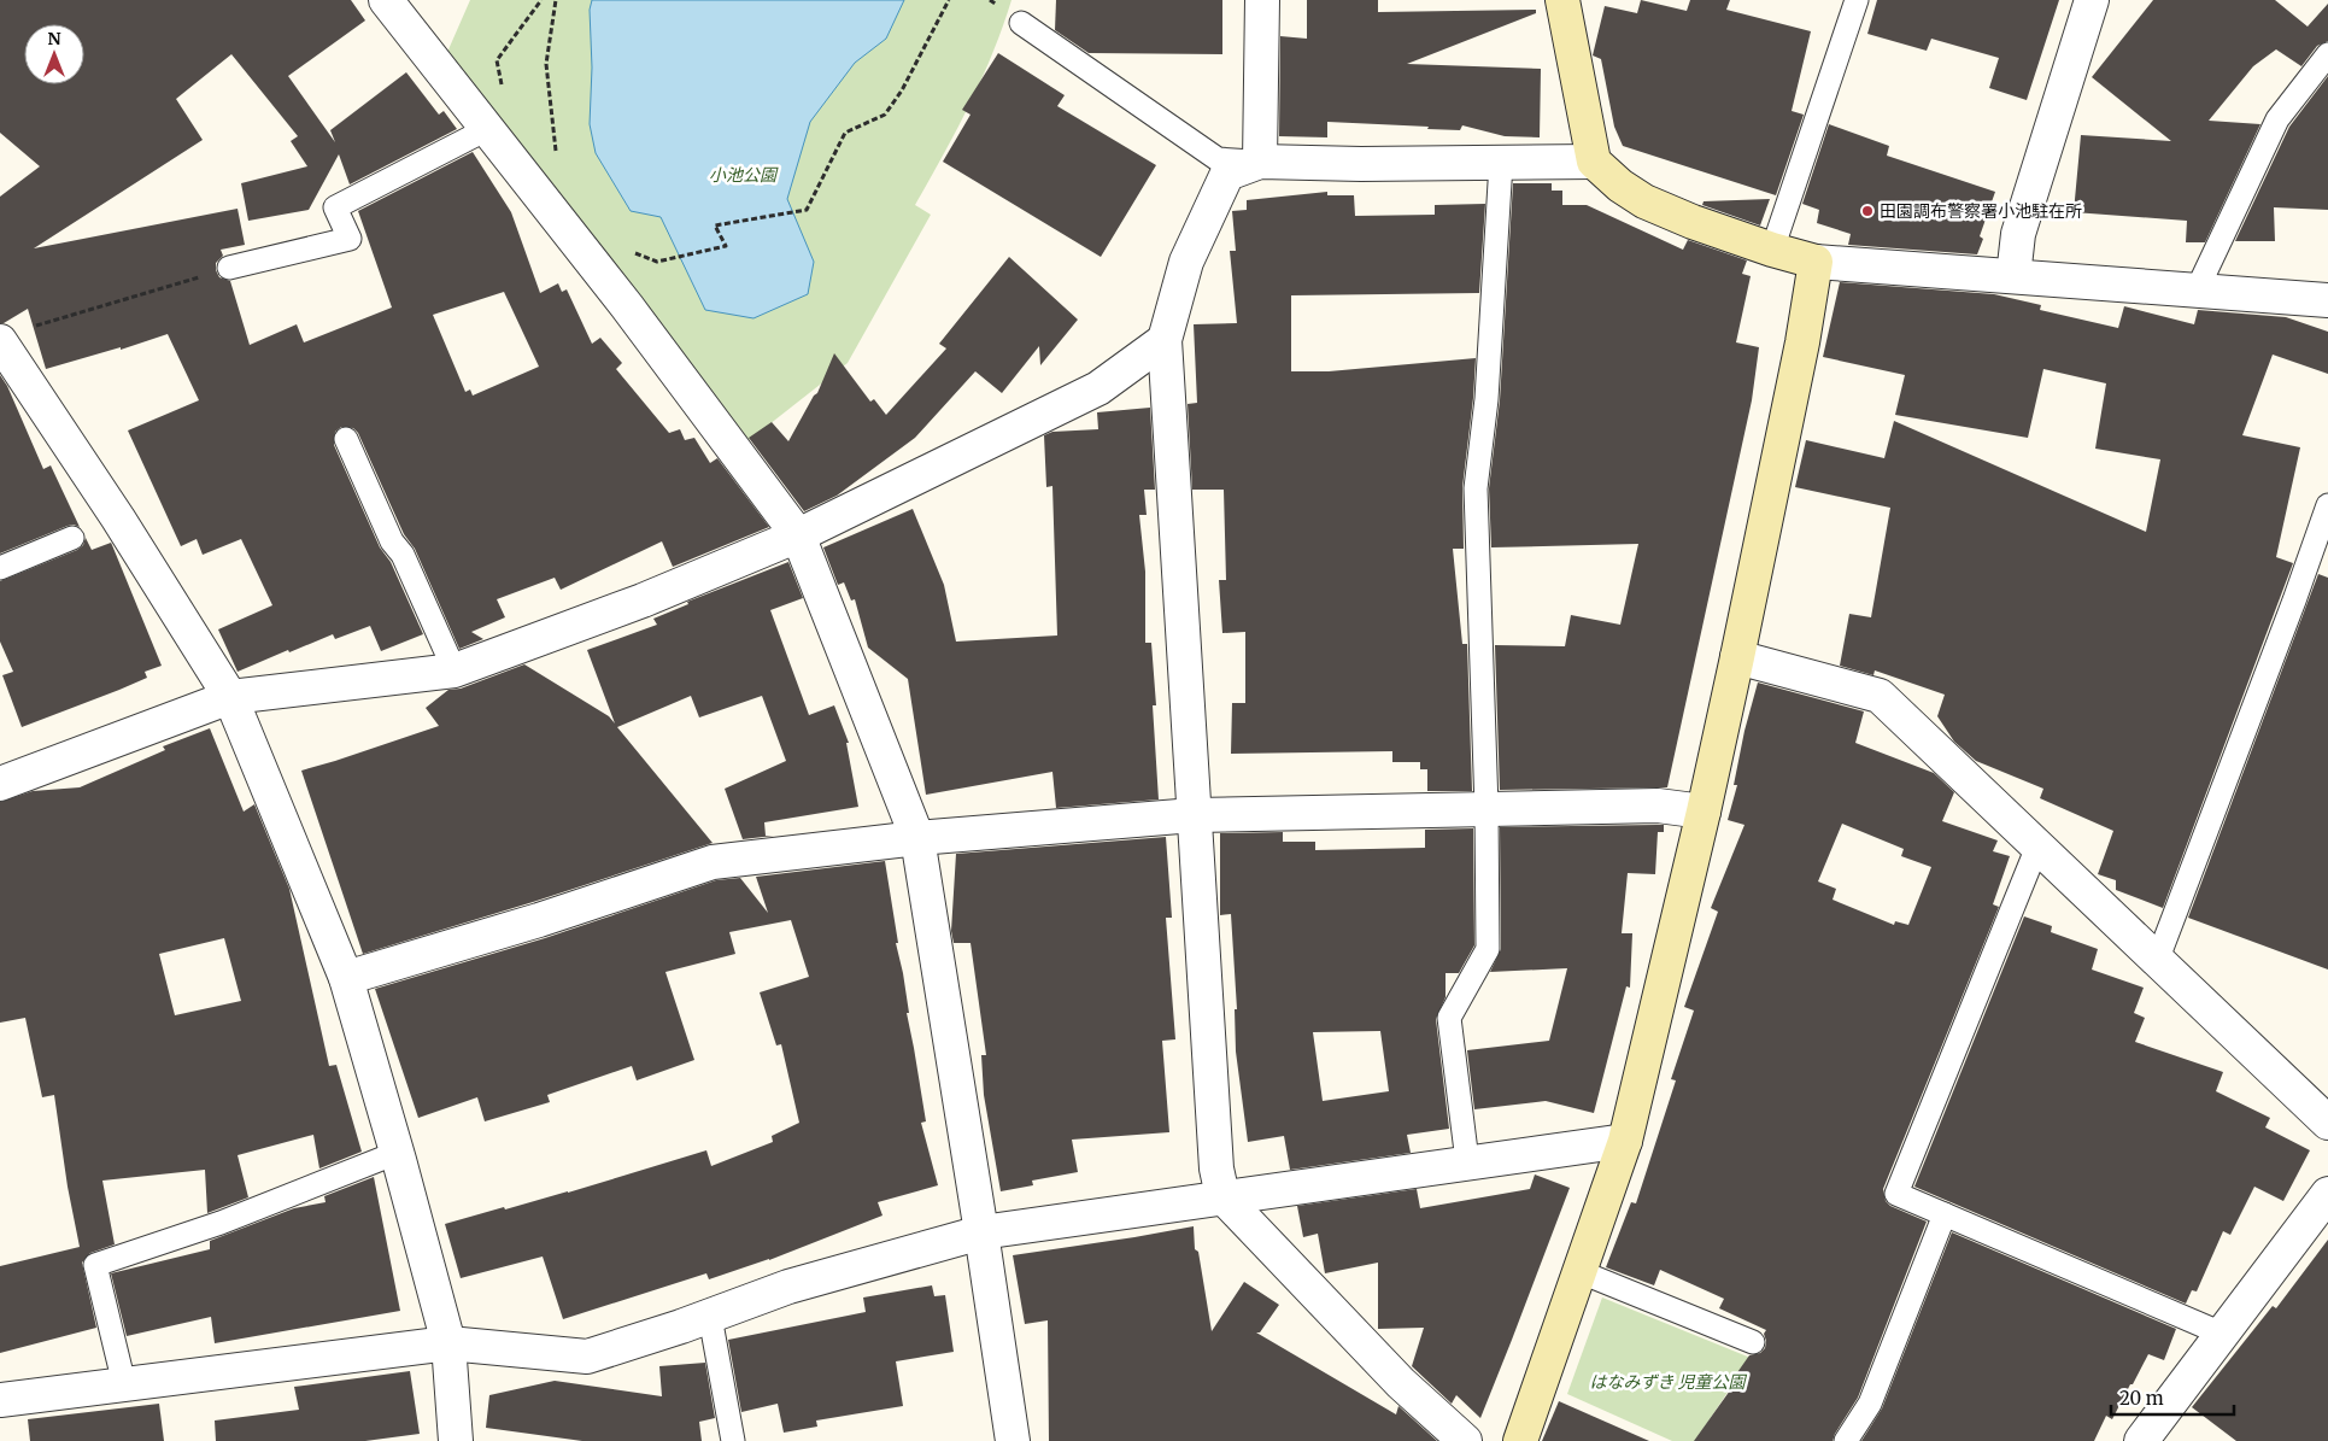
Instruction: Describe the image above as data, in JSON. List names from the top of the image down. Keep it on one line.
{"parks":["小池公園","はなみずき 児童公園"],"places":["田園調布警察署小池駐在所"],"scale_bar":"20 m","north":"top"}
